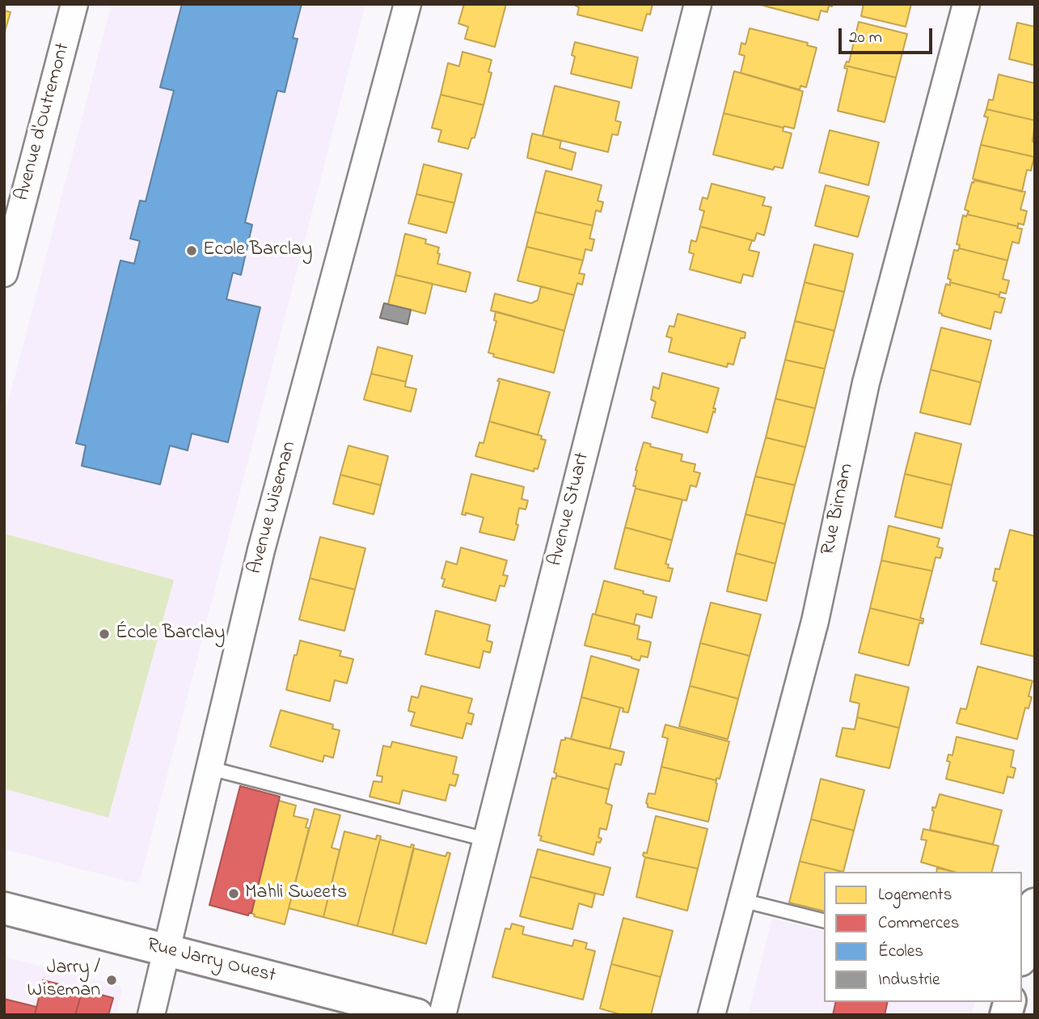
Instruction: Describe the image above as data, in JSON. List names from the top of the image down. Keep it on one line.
{"streets":{"main road":["Rue Jarry Ouest"],"street":["Avenue d'Outremont","Avenue Wiseman","Avenue Stuart","Rue Birnam"]},"crossings":[["Avenue Wiseman","Rue Jarry Ouest"]],"places":["Ecole Barclay","École Barclay","Mahli Sweets","Jarry / Wiseman"],"legend":["Logements","Commerces","Écoles","Industrie"],"scale_bar":"20 m"}
